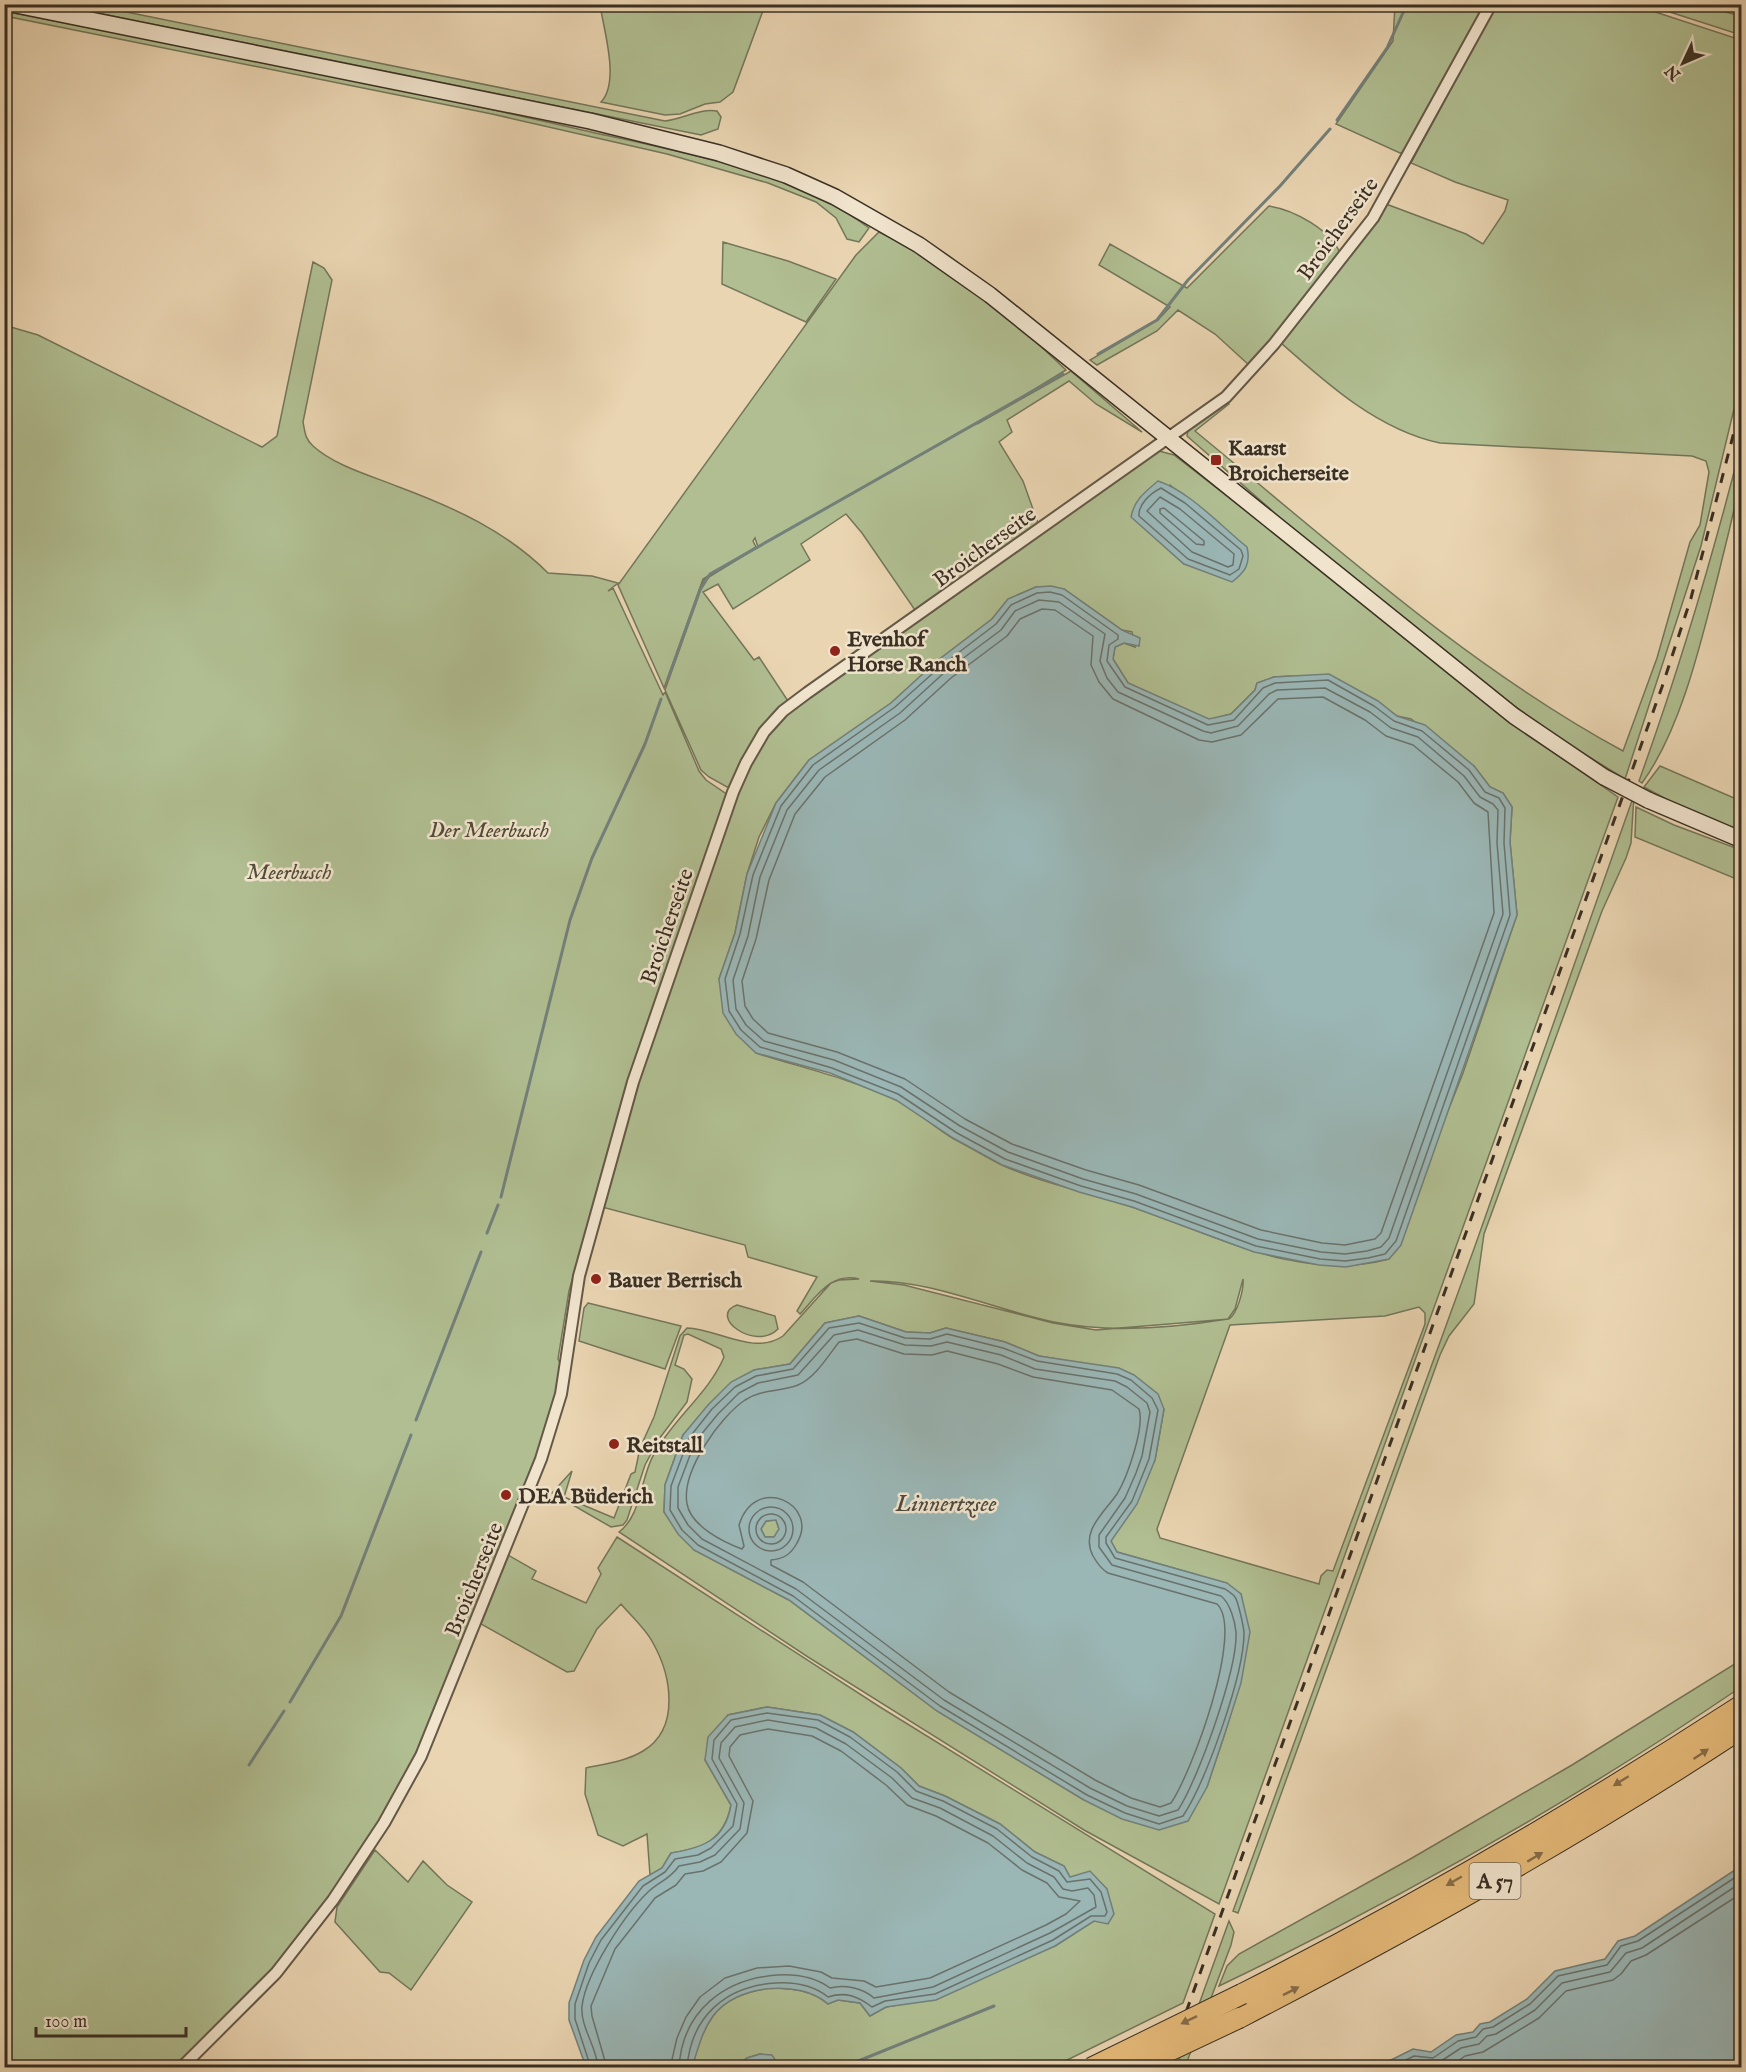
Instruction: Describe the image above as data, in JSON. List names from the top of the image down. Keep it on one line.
{"streets":{"highway":["A 57"],"street":["Broicherseite"]},"water":["Linnertzsee"],"parks":["Der Meerbusch","Meerbusch"],"places":{"transit":["Kaarst Broicherseite"],"other":["Evenhof Horse Ranch","Bauer Berrisch","Reitstall","DEA Büderich"]},"scale_bar":"100 m","north":"bottom left"}
